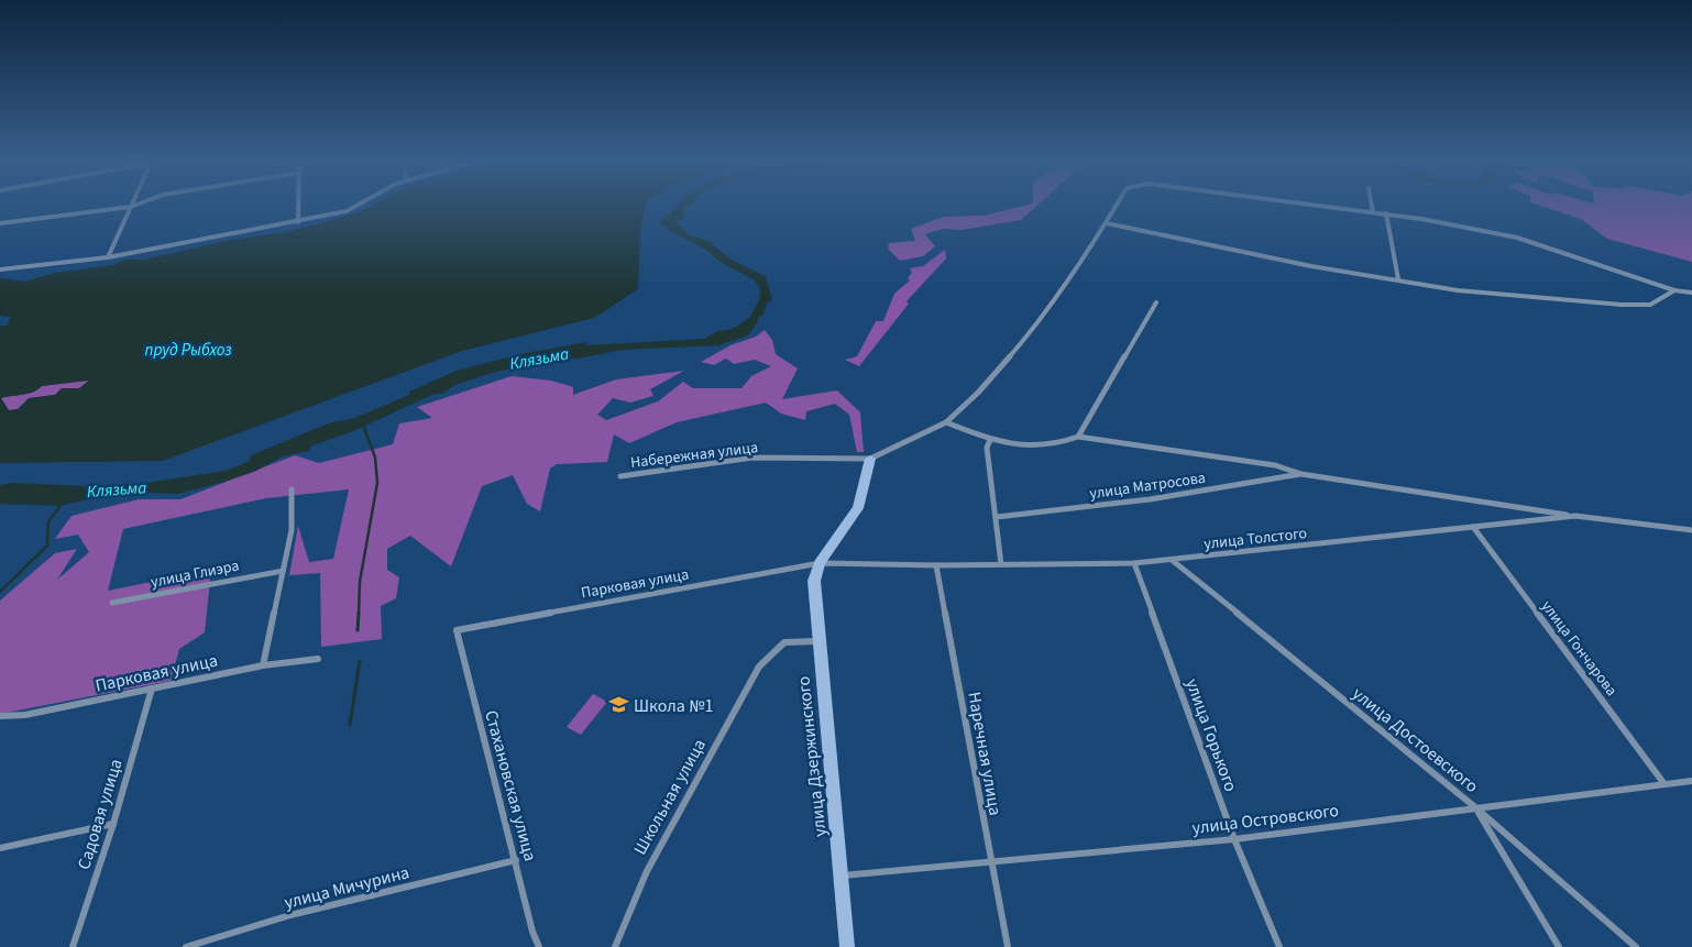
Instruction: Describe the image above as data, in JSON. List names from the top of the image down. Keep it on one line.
{"streets":{"street":["Набережная улица","улица Матросова","улица Толстого","улица Глиэра","Парковая улица","улица Гончарова","улица Горького","улица Достоевского","Наречная улица","улица Дзержинского","Стахановская улица","Школьная улица","Садовая улица","улица Островского","улица Мичурина"]},"crossings":[["улица Толстого","Парковая улица"],["улица Толстого","улица Гончарова"],["улица Толстого","улица Горького"],["улица Толстого","улица Достоевского"],["улица Толстого","Наречная улица"],["улица Толстого","улица Дзержинского"],["Парковая улица","улица Дзержинского"],["Парковая улица","Стахановская улица"],["Парковая улица","Садовая улица"],["улица Гончарова","улица Островского"],["улица Горького","улица Островского"],["улица Достоевского","улица Островского"],["Наречная улица","улица Островского"],["улица Дзержинского","Школьная улица"],["улица Дзержинского","улица Островского"],["Стахановская улица","улица Мичурина"]],"water":["пруд Рыбхоз","Клязьма"],"places":{"school or university":["Школа №1"]}}
